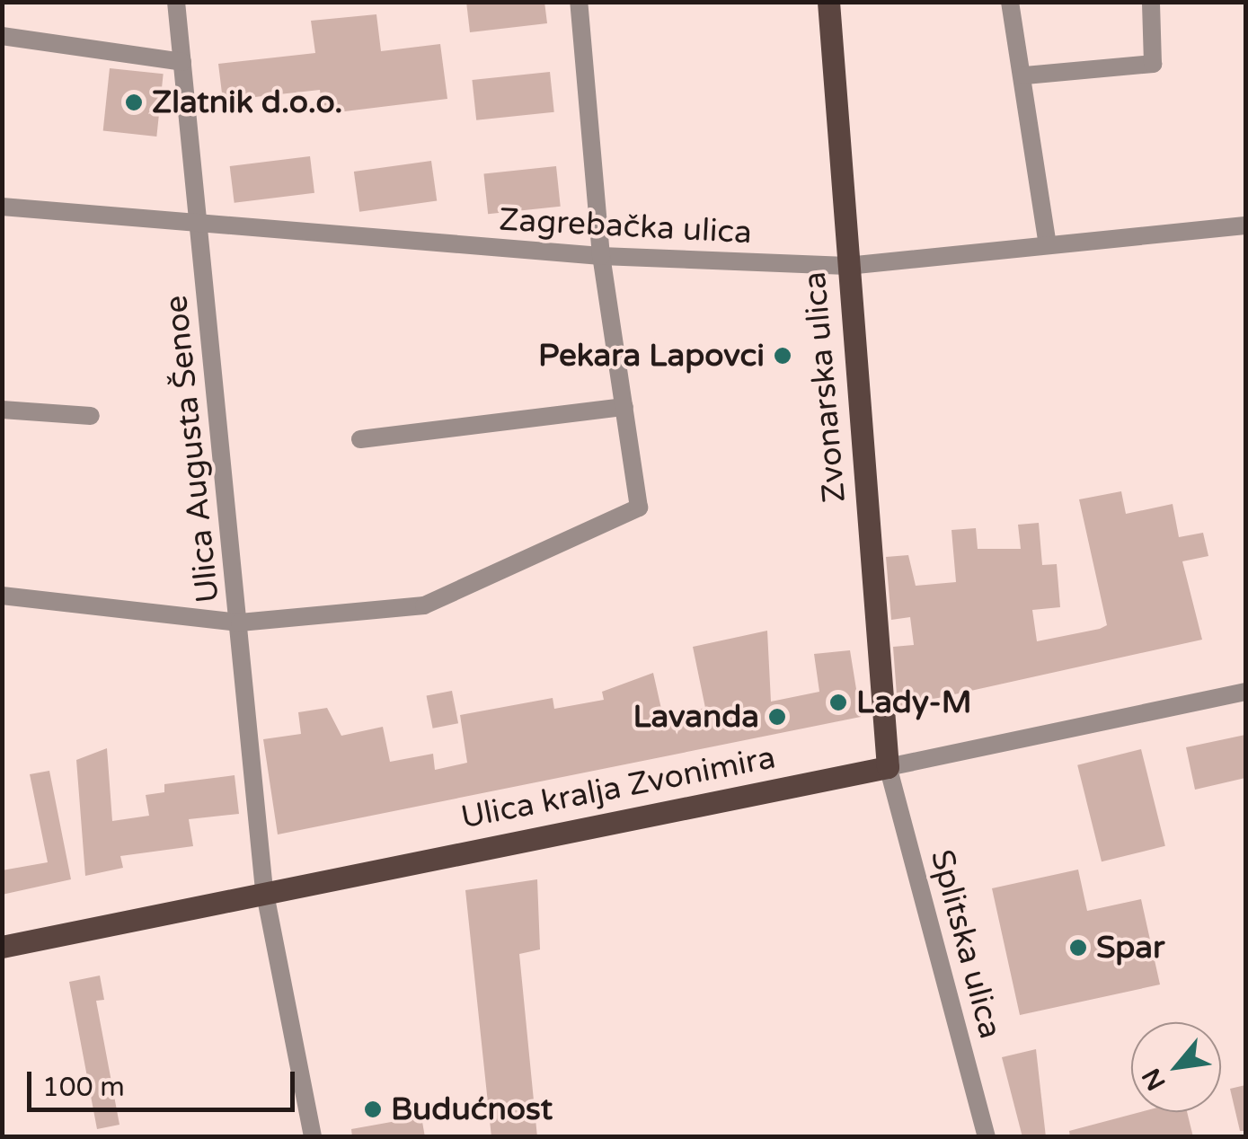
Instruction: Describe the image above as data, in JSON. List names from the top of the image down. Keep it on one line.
{"streets":{"main road":["Zvonarska ulica","Ulica kralja Zvonimira"],"street":["Zagrebačka ulica","Ulica Augusta Šenoe","Splitska ulica"]},"crossings":[["Zagrebačka ulica","Zvonarska ulica"],["Zagrebačka ulica","Ulica Augusta Šenoe"],["Zvonarska ulica","Ulica kralja Zvonimira"],["Zvonarska ulica","Splitska ulica"],["Ulica Augusta Šenoe","Ulica kralja Zvonimira"],["Ulica kralja Zvonimira","Splitska ulica"]],"places":["Zlatnik d.o.o.","Pekara Lapovci","Lady-M","Lavanda","Spar","Budućnost"],"scale_bar":"100 m","north":"bottom left"}
